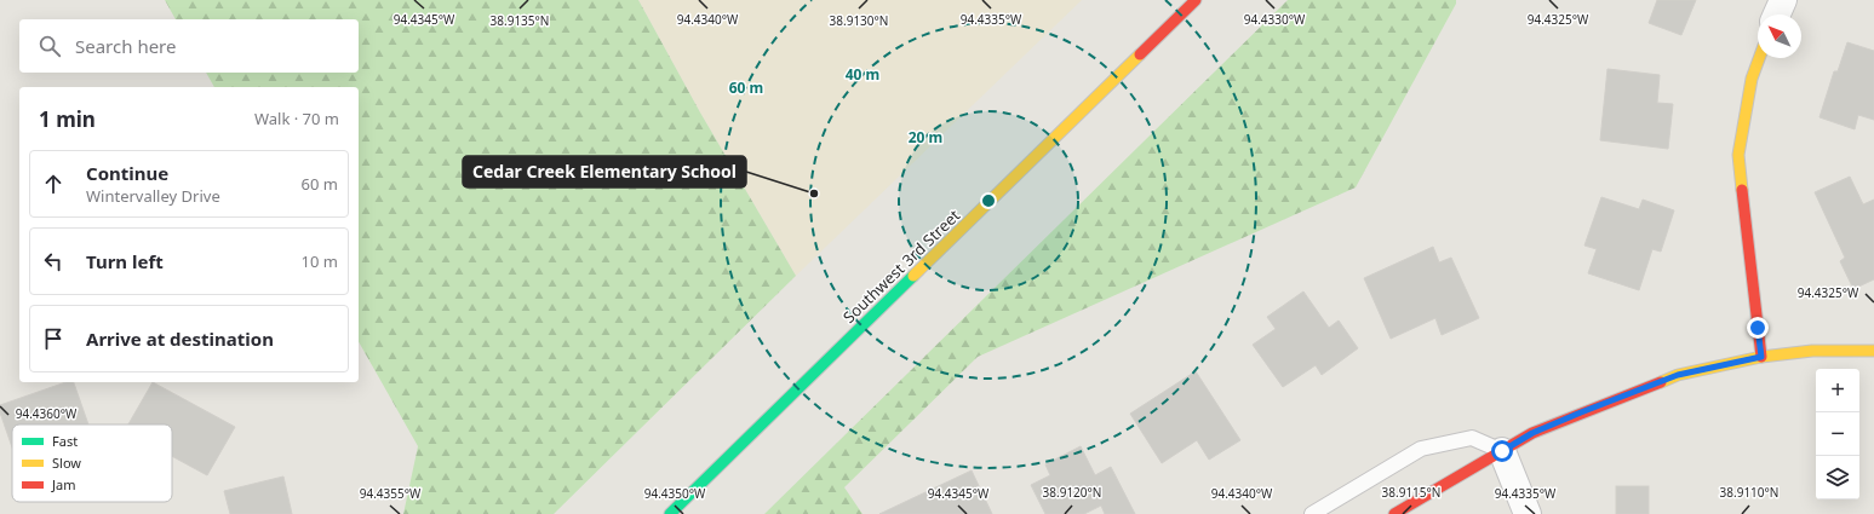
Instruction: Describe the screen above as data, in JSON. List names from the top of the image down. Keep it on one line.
{"streets":{"street":["Southwest 3rd Street"]},"places":["Cedar Creek Elementary School"],"legend":["Fast","Slow","Jam"],"north":"top left","page":{"search":"Search here","heading":["1 min","Walk · 70 m"],"list":[["Continue","Wintervalley Drive","60 m"],["Turn left","10 m"],"Arrive at destination"],"map_buttons":["+","−"]},"coordinates":["94.4345°W","94.4340°W","94.4335°W","94.4330°W","94.4325°W","38.9135°N","38.9130°N","94.4360°W","38.9120°N","38.9115°N","38.9110°N","94.4355°W","94.4350°W"],"rings":["40 m","60 m","20 m"]}
